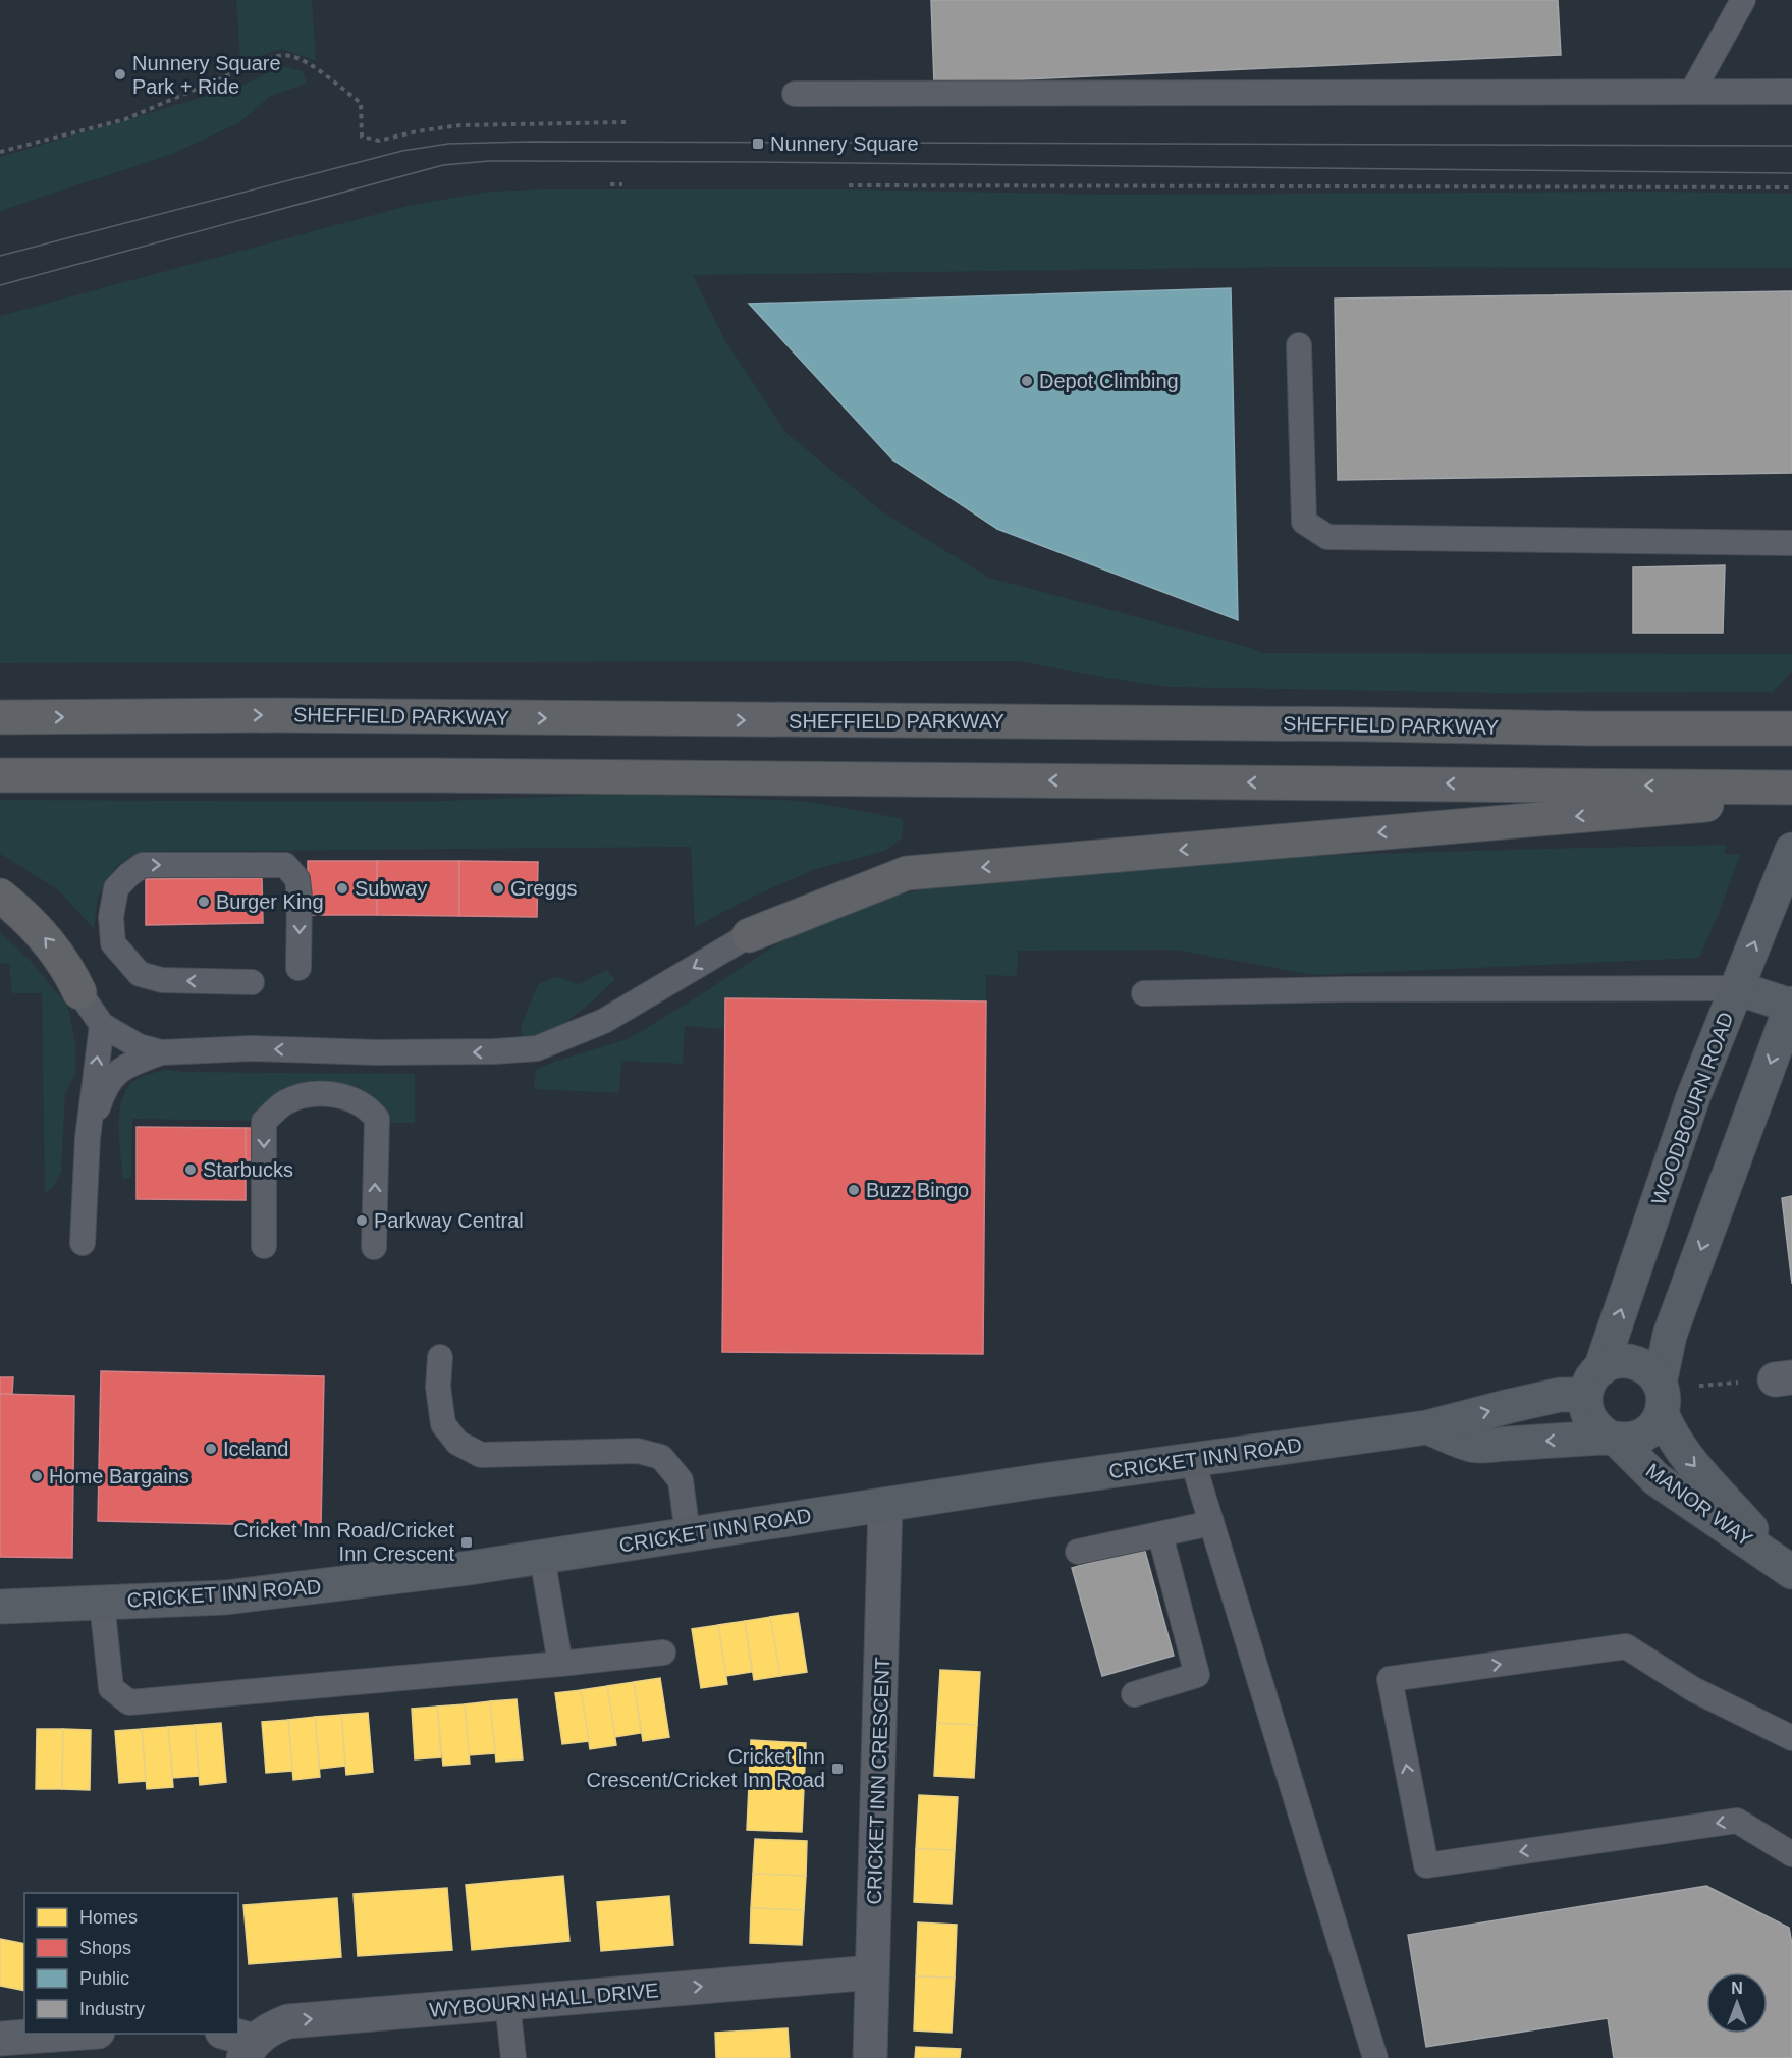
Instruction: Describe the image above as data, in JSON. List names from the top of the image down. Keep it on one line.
{"streets":{"highway":["SHEFFIELD PARKWAY"],"street":["WOODBOURN ROAD","CRICKET INN ROAD","MANOR WAY","CRICKET INN CRESCENT","WYBOURN HALL DRIVE"]},"crossings":[["WOODBOURN ROAD","CRICKET INN ROAD"],["WOODBOURN ROAD","MANOR WAY"],["CRICKET INN ROAD","MANOR WAY"],["CRICKET INN ROAD","CRICKET INN CRESCENT"],["CRICKET INN CRESCENT","WYBOURN HALL DRIVE"]],"one_way":["WYBOURN HALL DRIVE"],"places":{"other":["Nunnery Square Park + Ride","Depot Climbing","Subway","Greggs","Burger King","Starbucks","Buzz Bingo","Parkway Central","Iceland","Home Bargains"],"transit":["Nunnery Square","Cricket Inn Road/Cricket Inn Crescent","Cricket Inn Crescent/Cricket Inn Road"]},"legend":["Homes","Shops","Public","Industry"],"north":"top"}
